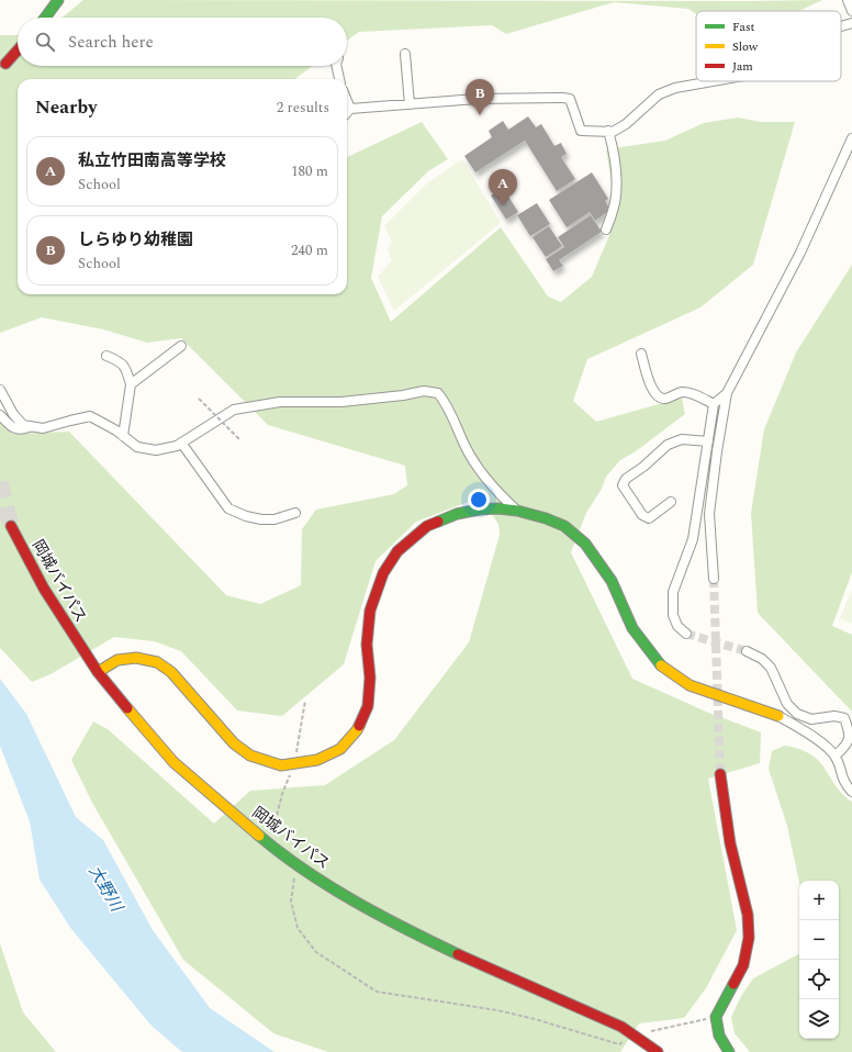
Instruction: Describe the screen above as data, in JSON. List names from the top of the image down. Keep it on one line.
{"streets":{"main road":["岡城バイパス"]},"water":["大野川"],"legend":["Fast","Slow","Jam"],"page":{"search":"Search here","pins":["B","A"],"heading":["Nearby","2 results"],"list":[{"mark":"A","name":"私立竹田南高等学校","note":"School","value":"180 m"},{"mark":"B","name":"しらゆり幼稚園","note":"School","value":"240 m"}],"map_buttons":["+","−"]}}
